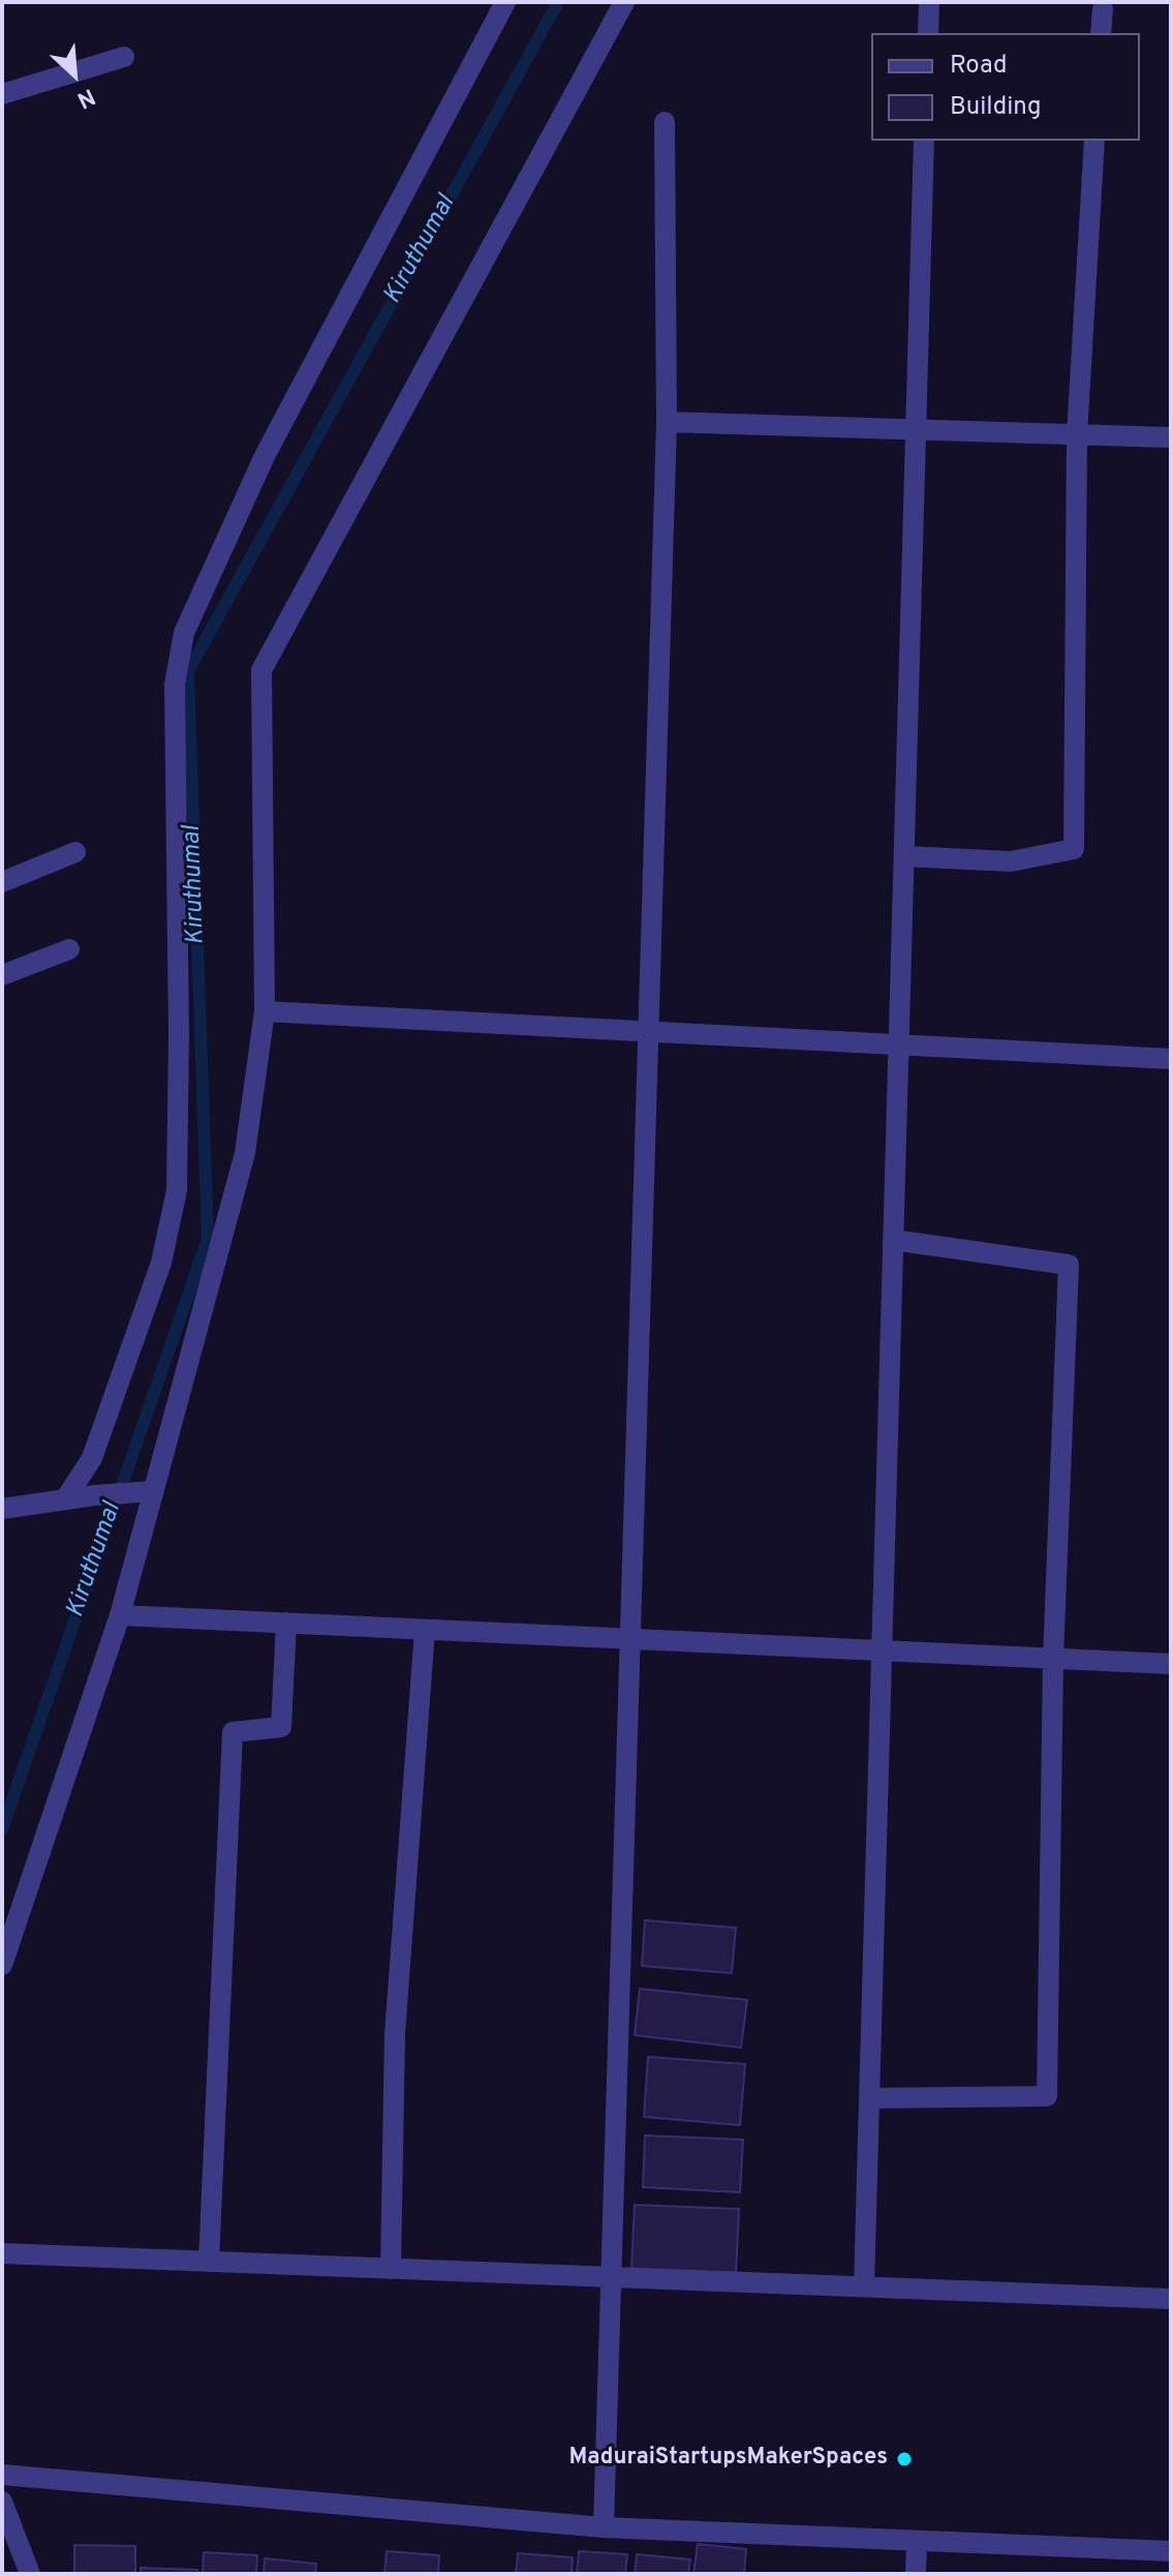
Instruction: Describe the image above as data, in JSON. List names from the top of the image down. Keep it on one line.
{"water":["Kiruthumal"],"places":["MaduraiStartupsMakerSpaces"],"legend":["Road","Building"],"north":"bottom right"}
